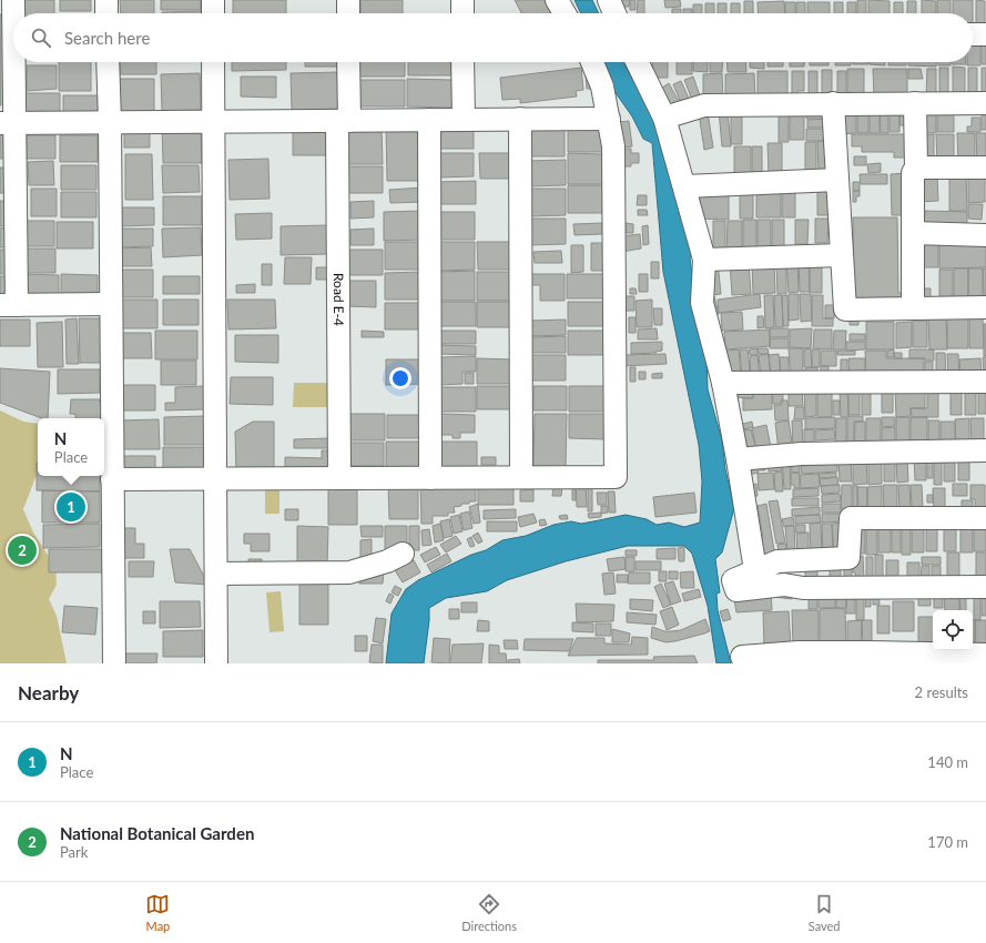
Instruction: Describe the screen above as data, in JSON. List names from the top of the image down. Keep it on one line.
{"streets":{"street":["Road E-4"]},"page":{"search":"Search here","popup":["N","Place"],"pins":["1","2"],"heading":["Nearby","2 results"],"list":[{"mark":"1","name":"N","note":"Place","value":"140 m"},{"mark":"2","name":"National Botanical Garden","note":"Park","value":"170 m"}],"nav":["Map","Directions","Saved"]}}
